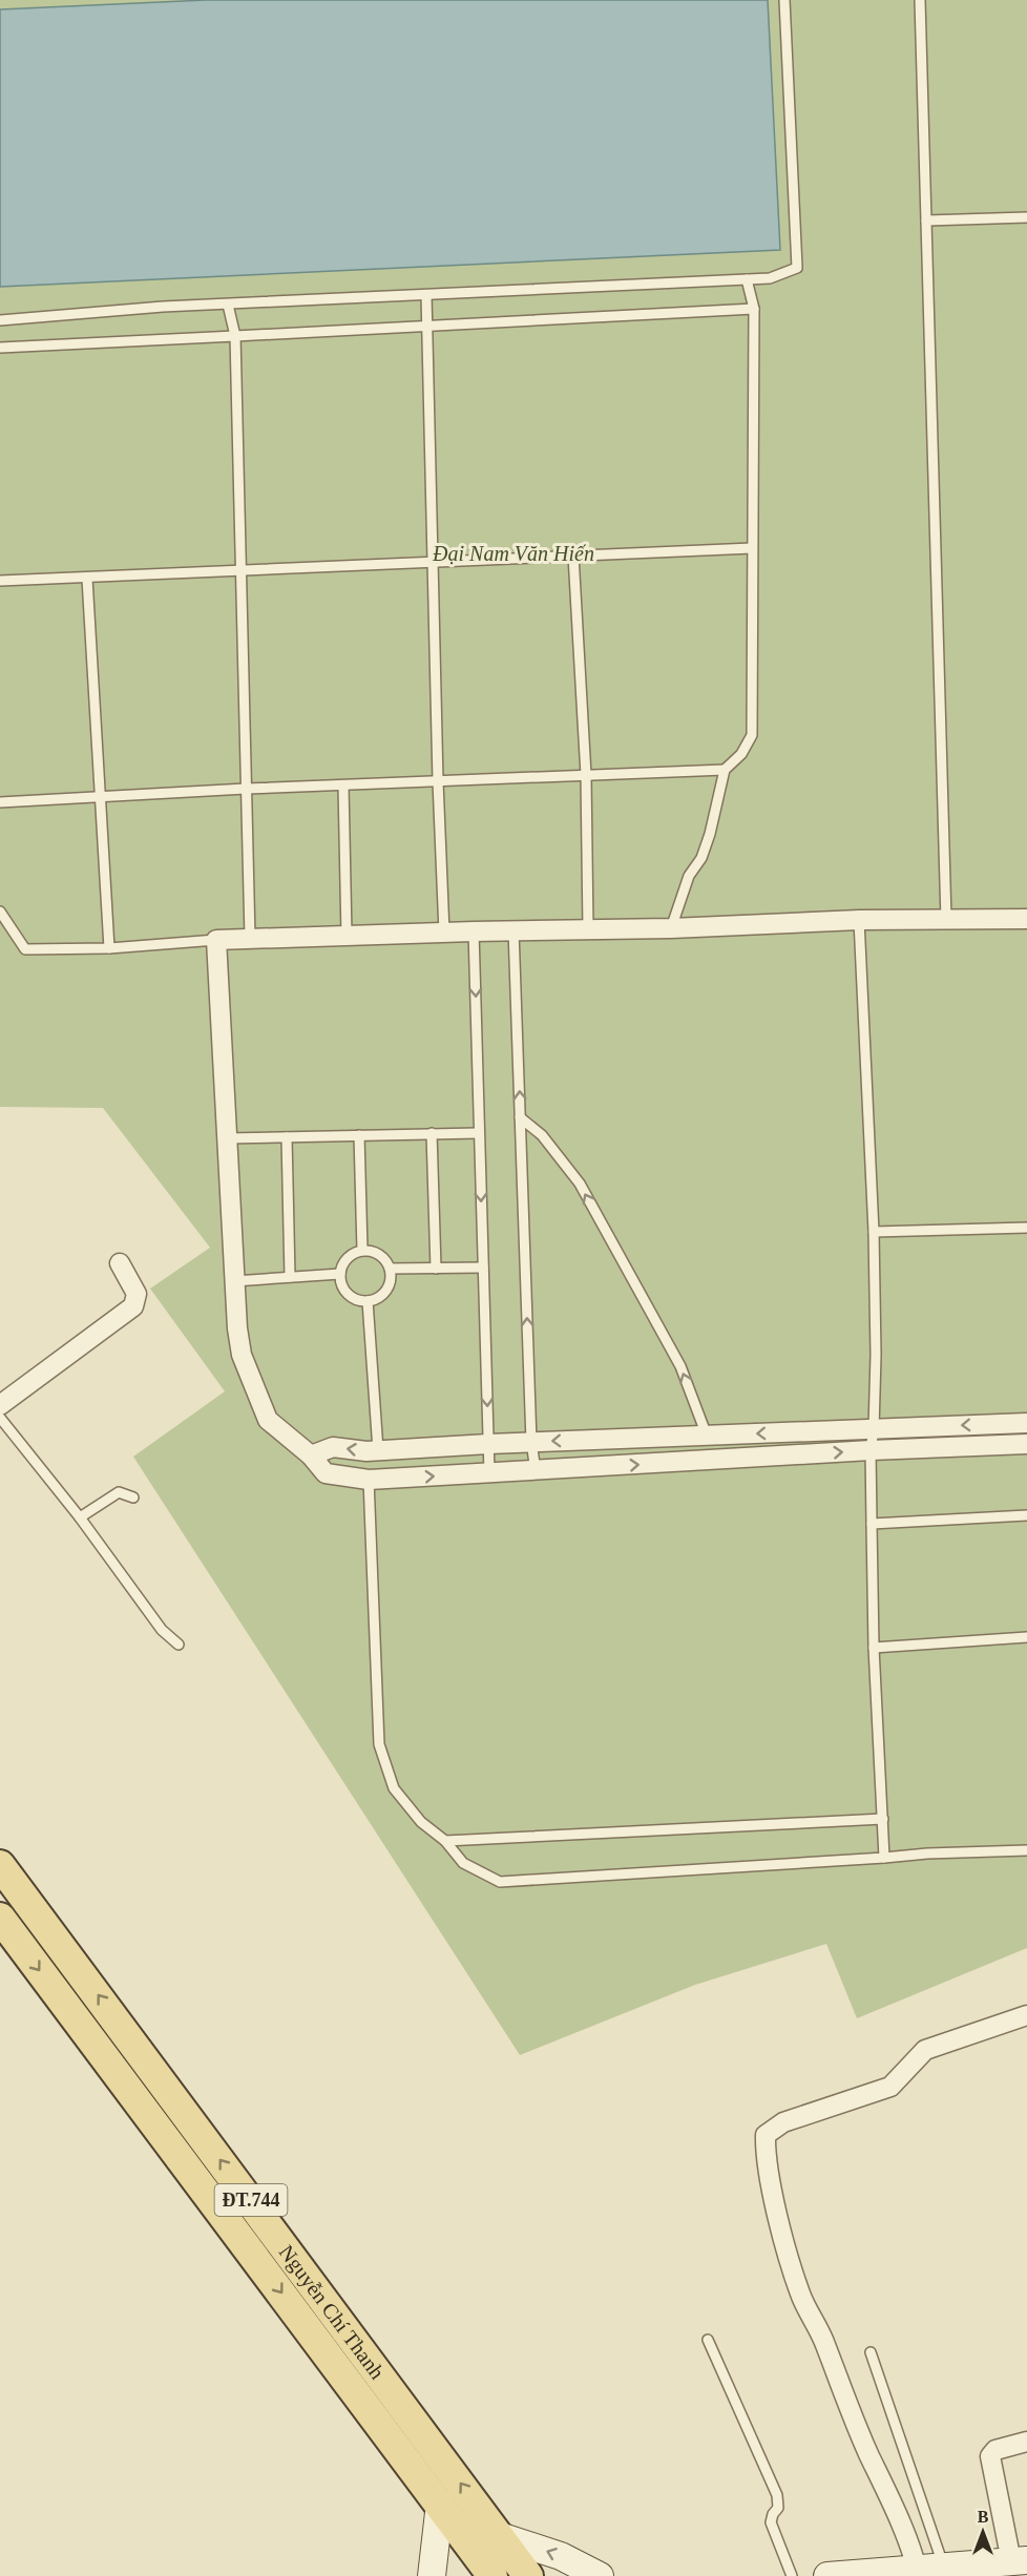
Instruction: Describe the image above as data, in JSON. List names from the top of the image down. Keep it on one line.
{"streets":{"main road":["ĐT.744","Nguyễn Chí Thanh"]},"parks":["Đại Nam Văn Hiến"],"north":"top"}
